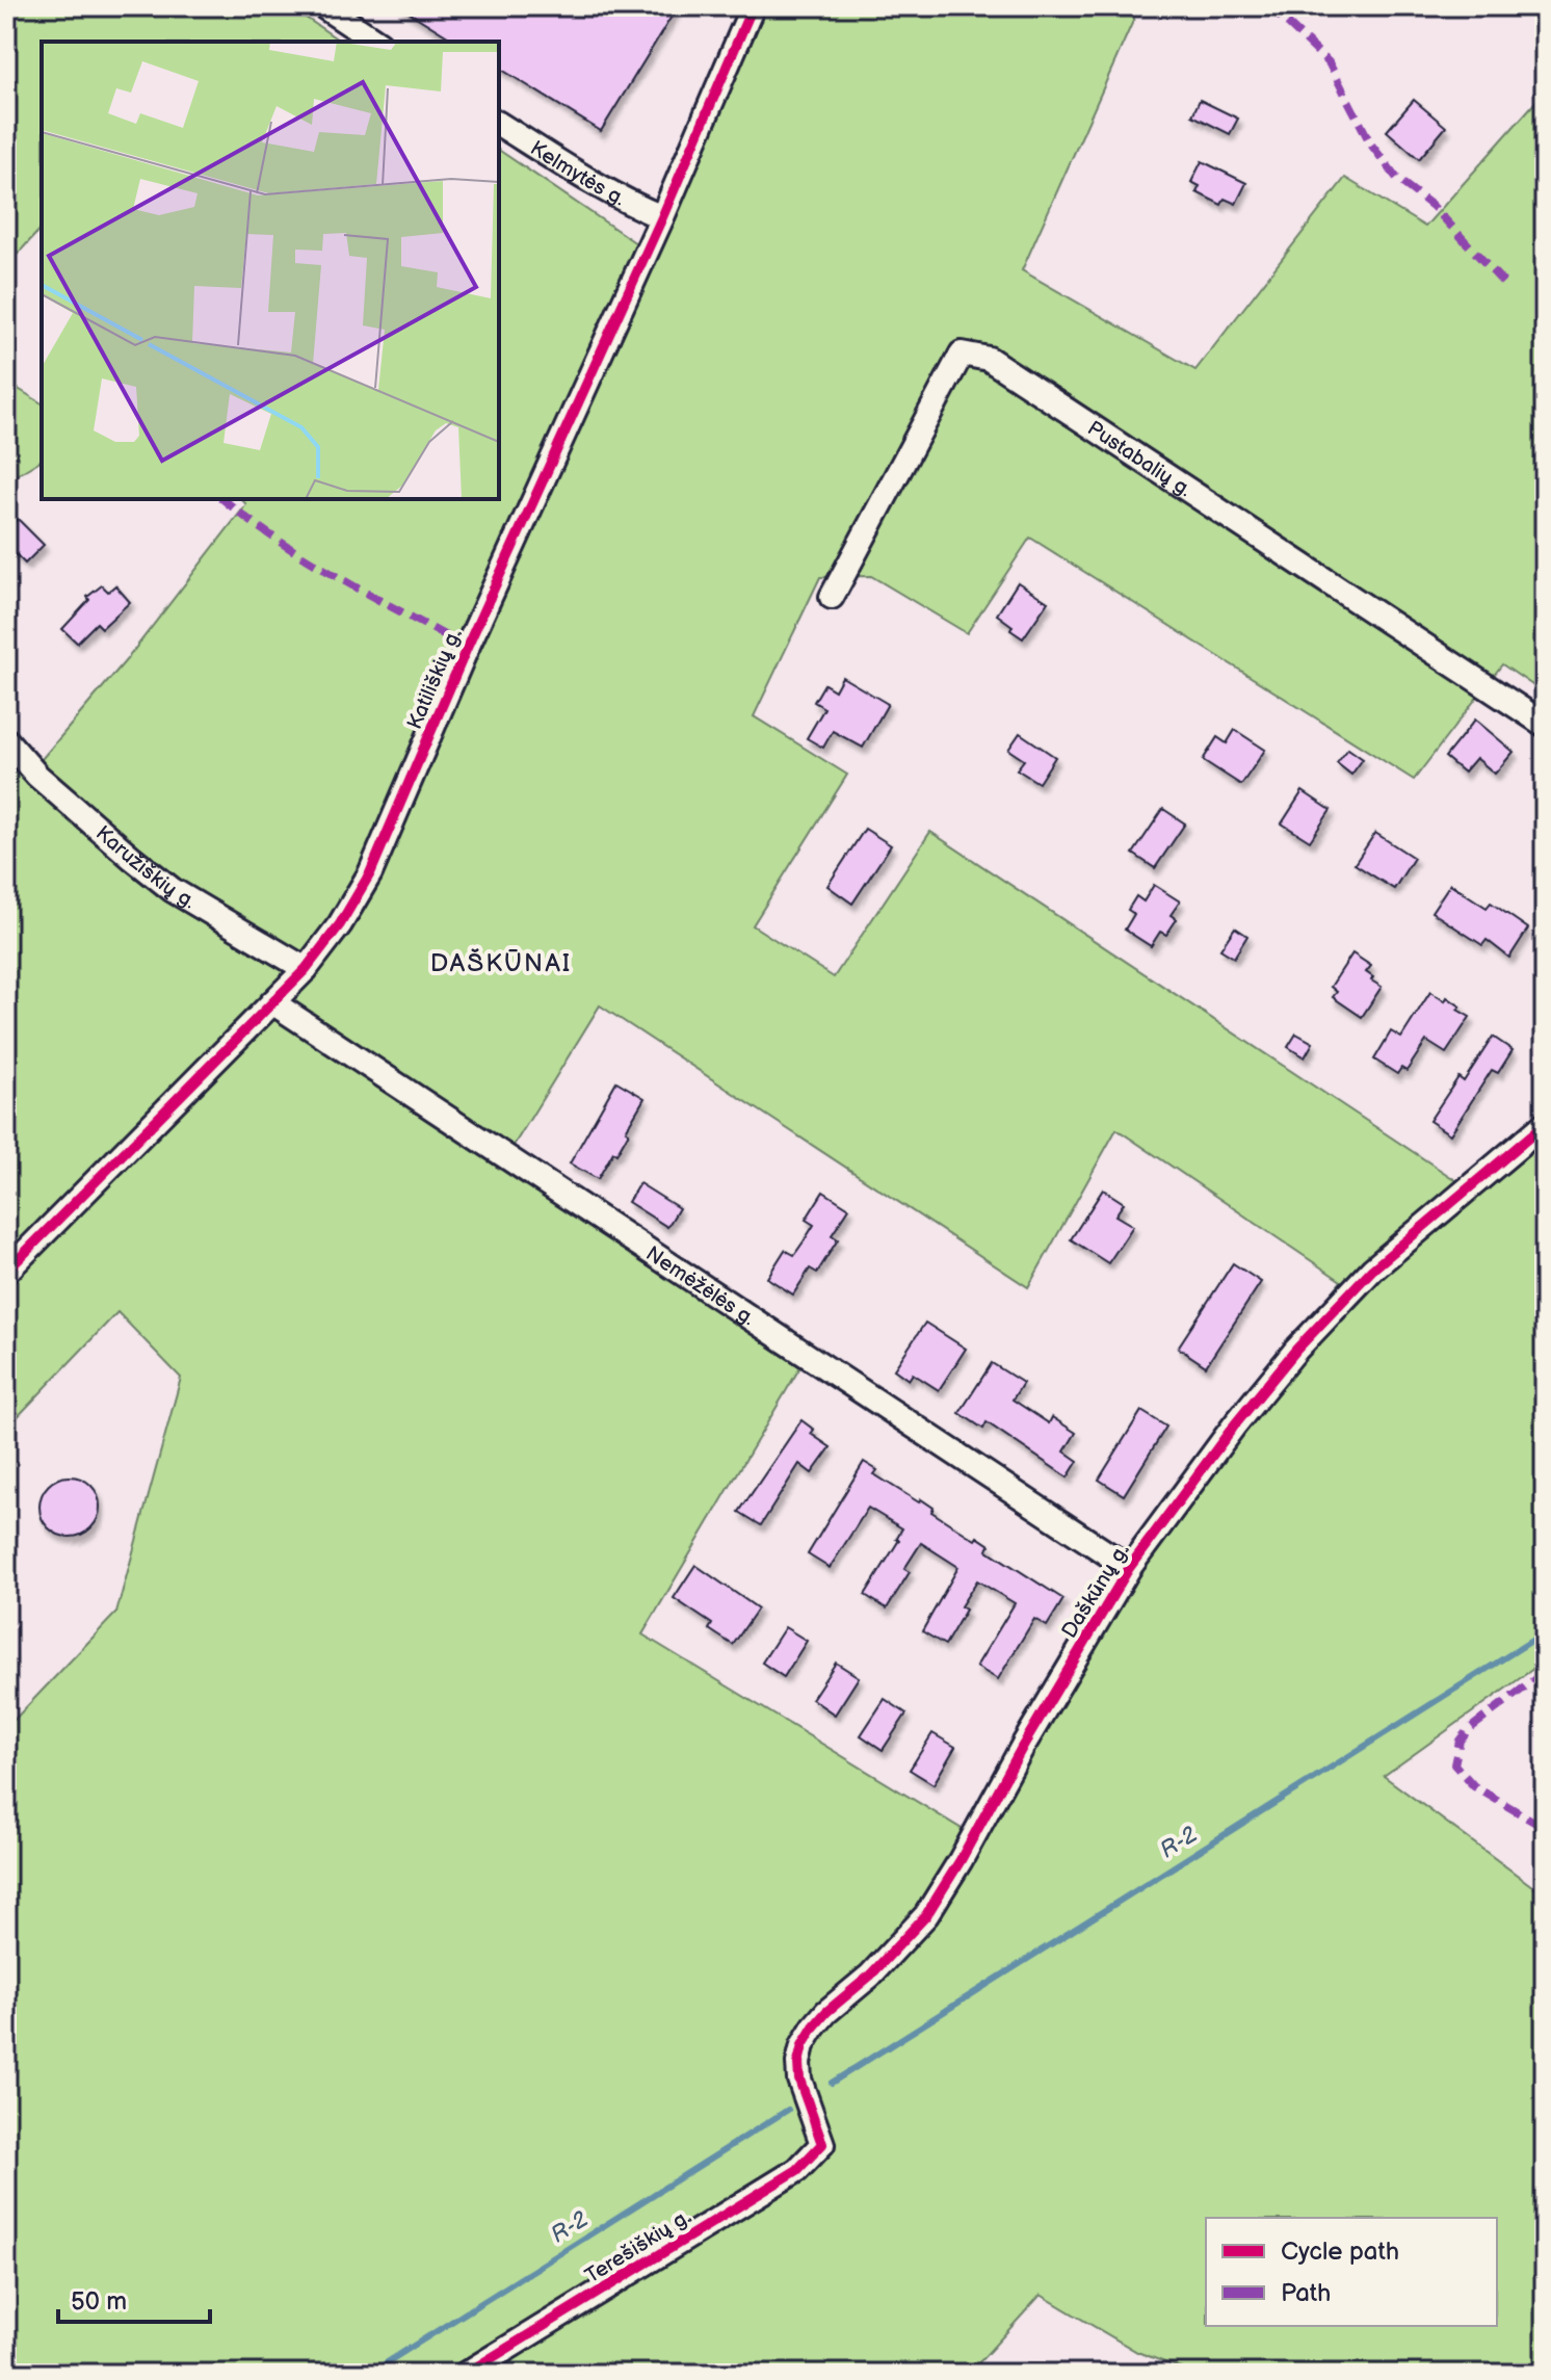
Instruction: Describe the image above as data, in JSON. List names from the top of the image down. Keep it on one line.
{"streets":{"street":["Kelmytės g.","Pustabalių g.","Katiliškių g.","Karužiškių g.","Nemėžėlės g.","Daškūnų g.","Terešiškių g."]},"crossings":[["Kelmytės g.","Katiliškių g."],["Katiliškių g.","Karužiškių g."],["Katiliškių g.","Nemėžėlės g."],["Nemėžėlės g.","Daškūnų g."],["Daškūnų g.","Terešiškių g."]],"districts":["DAŠKŪNAI"],"water":["R-2"],"legend":["Cycle path","Path"],"scale_bar":"50 m"}
